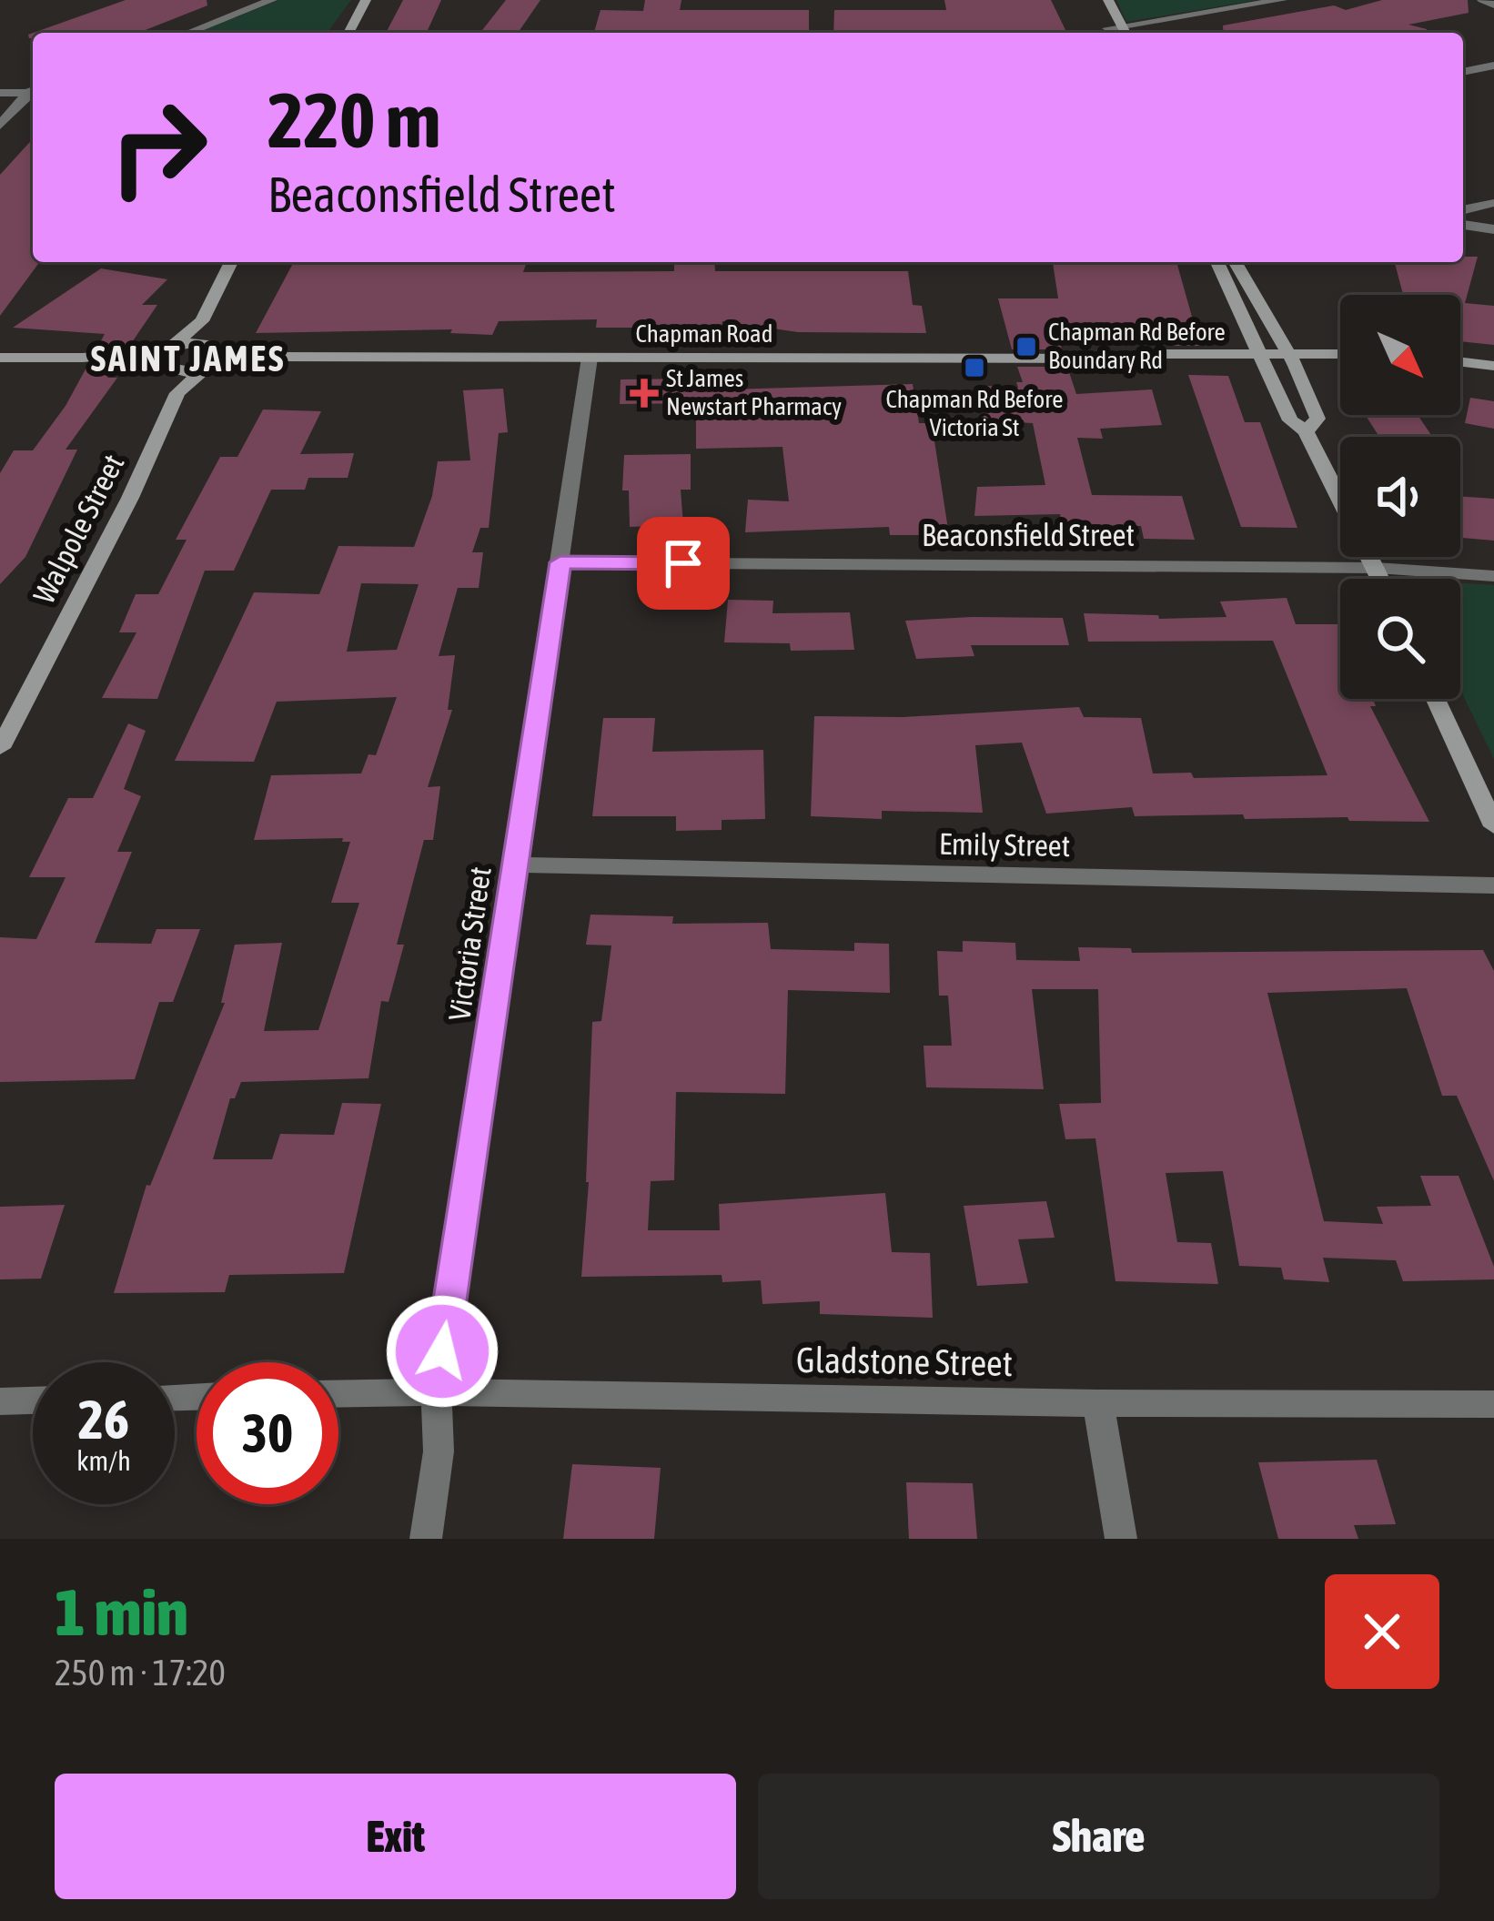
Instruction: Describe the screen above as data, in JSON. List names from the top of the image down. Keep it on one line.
{"streets":{"street":["Chapman Road","Walpole Street","Beaconsfield Street","Emily Street","Victoria Street","Gladstone Street"]},"crossings":[["Chapman Road","Walpole Street"],["Chapman Road","Victoria Street"],["Beaconsfield Street","Victoria Street"],["Emily Street","Victoria Street"],["Victoria Street","Gladstone Street"]],"districts":["SAINT JAMES"],"places":{"transit":["Chapman Rd Before Boundary Rd","Chapman Rd Before Victoria St"],"health":["St James Newstart Pharmacy"]},"north":"bottom right","page":{"turn":["220 m","Beaconsfield Street"],"speed":"26 km/h","limit":"30","heading":["1 min","250 m · 17:20"],"buttons":["Exit","Share"]}}
